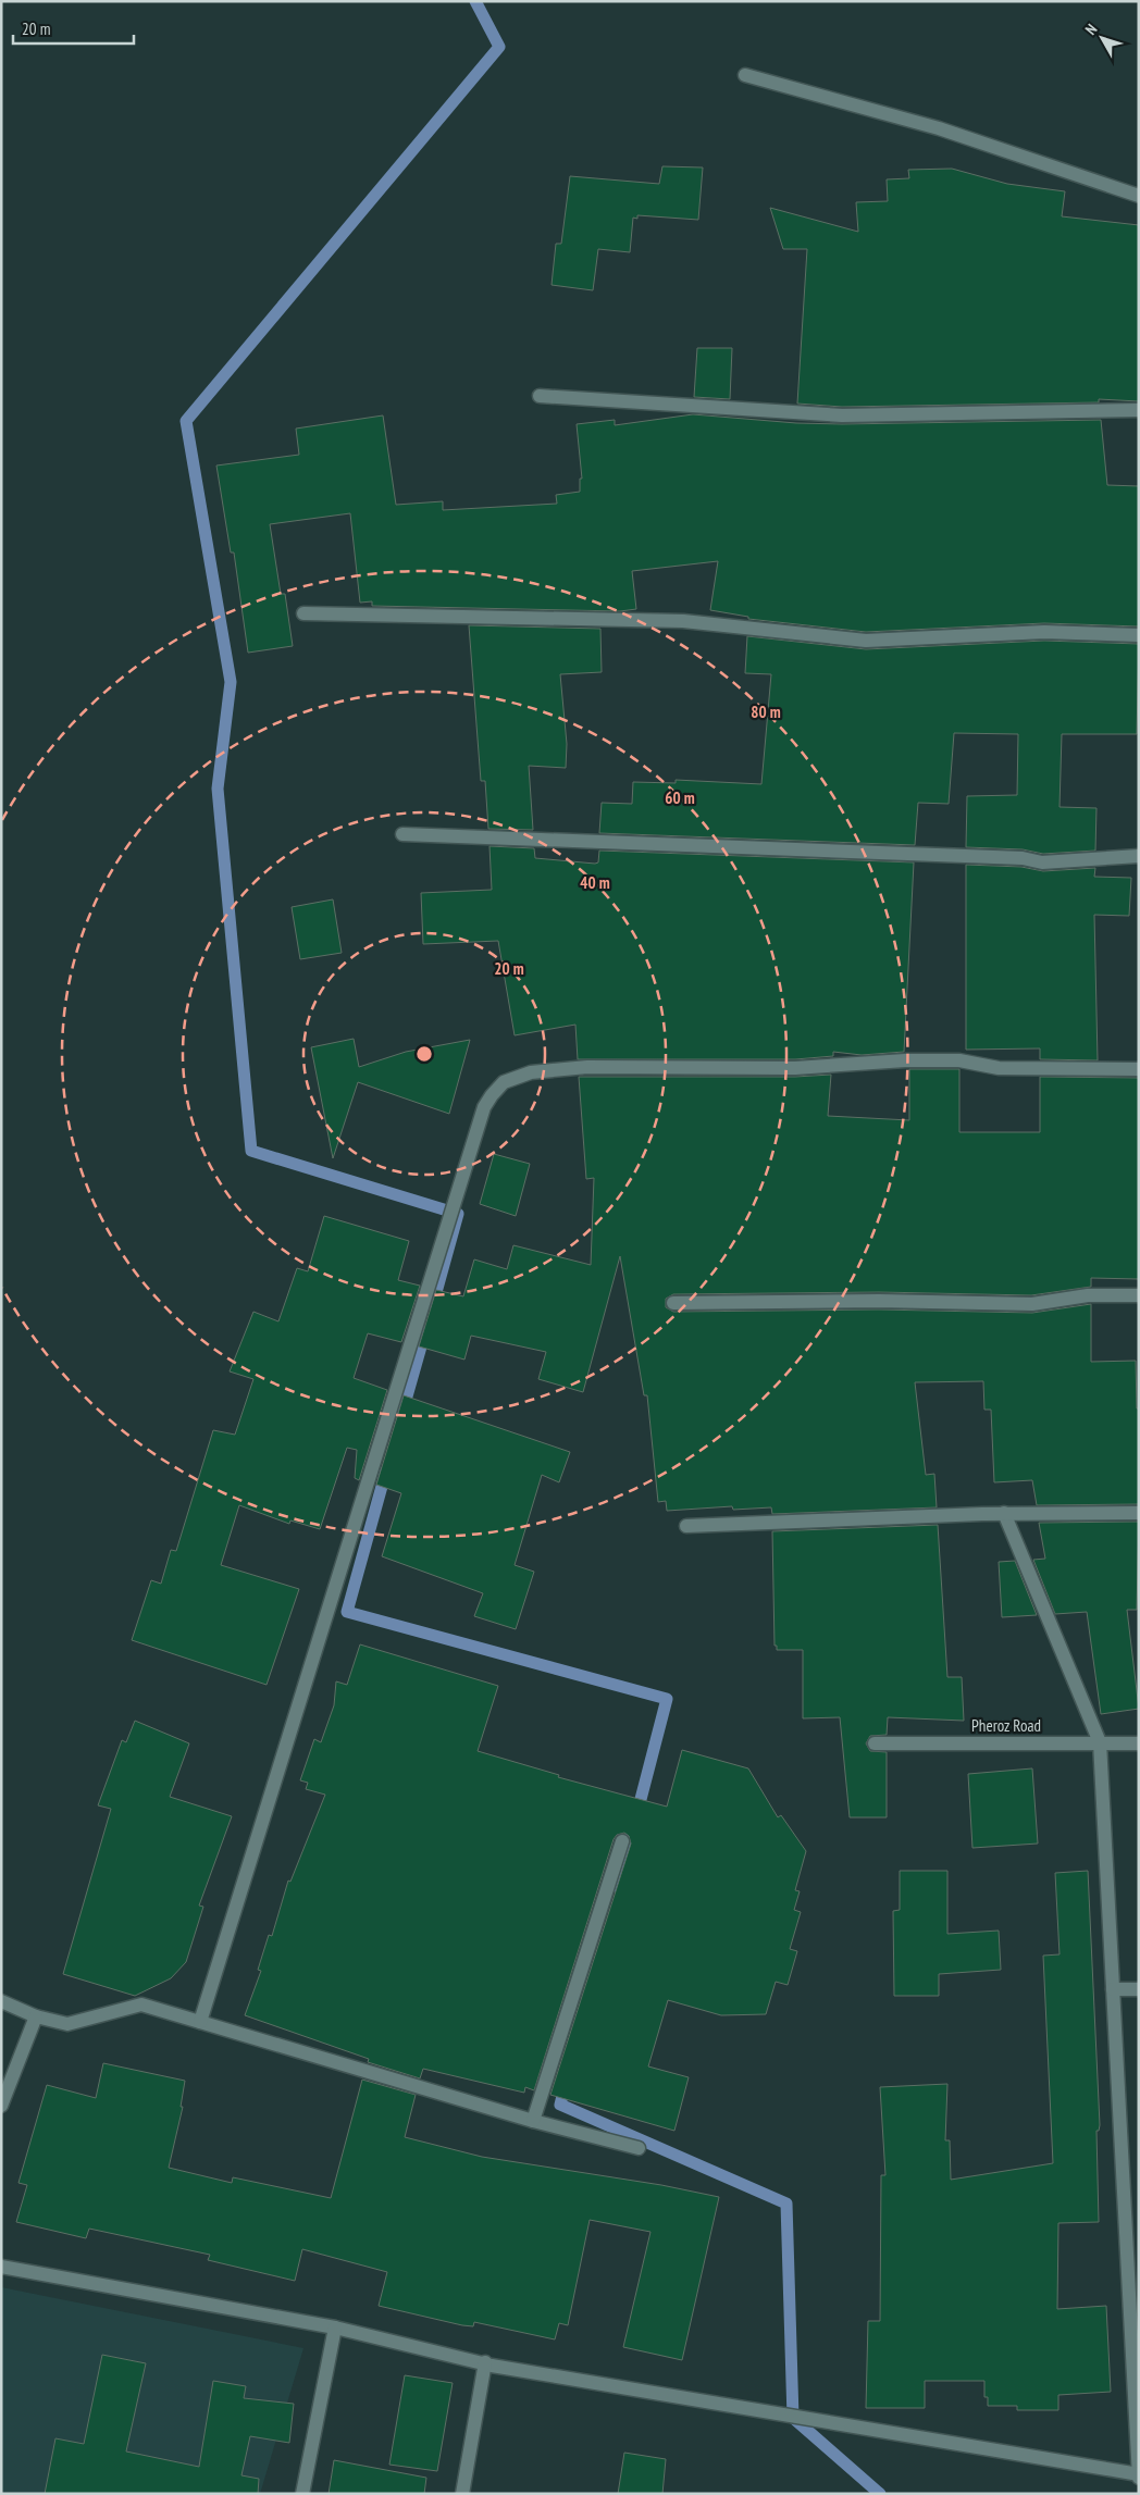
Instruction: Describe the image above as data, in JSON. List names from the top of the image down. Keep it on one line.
{"streets":{"street":["Pheroz Road"]},"scale_bar":"20 m","north":"top left","rings":["80 m","60 m","40 m","20 m"]}
